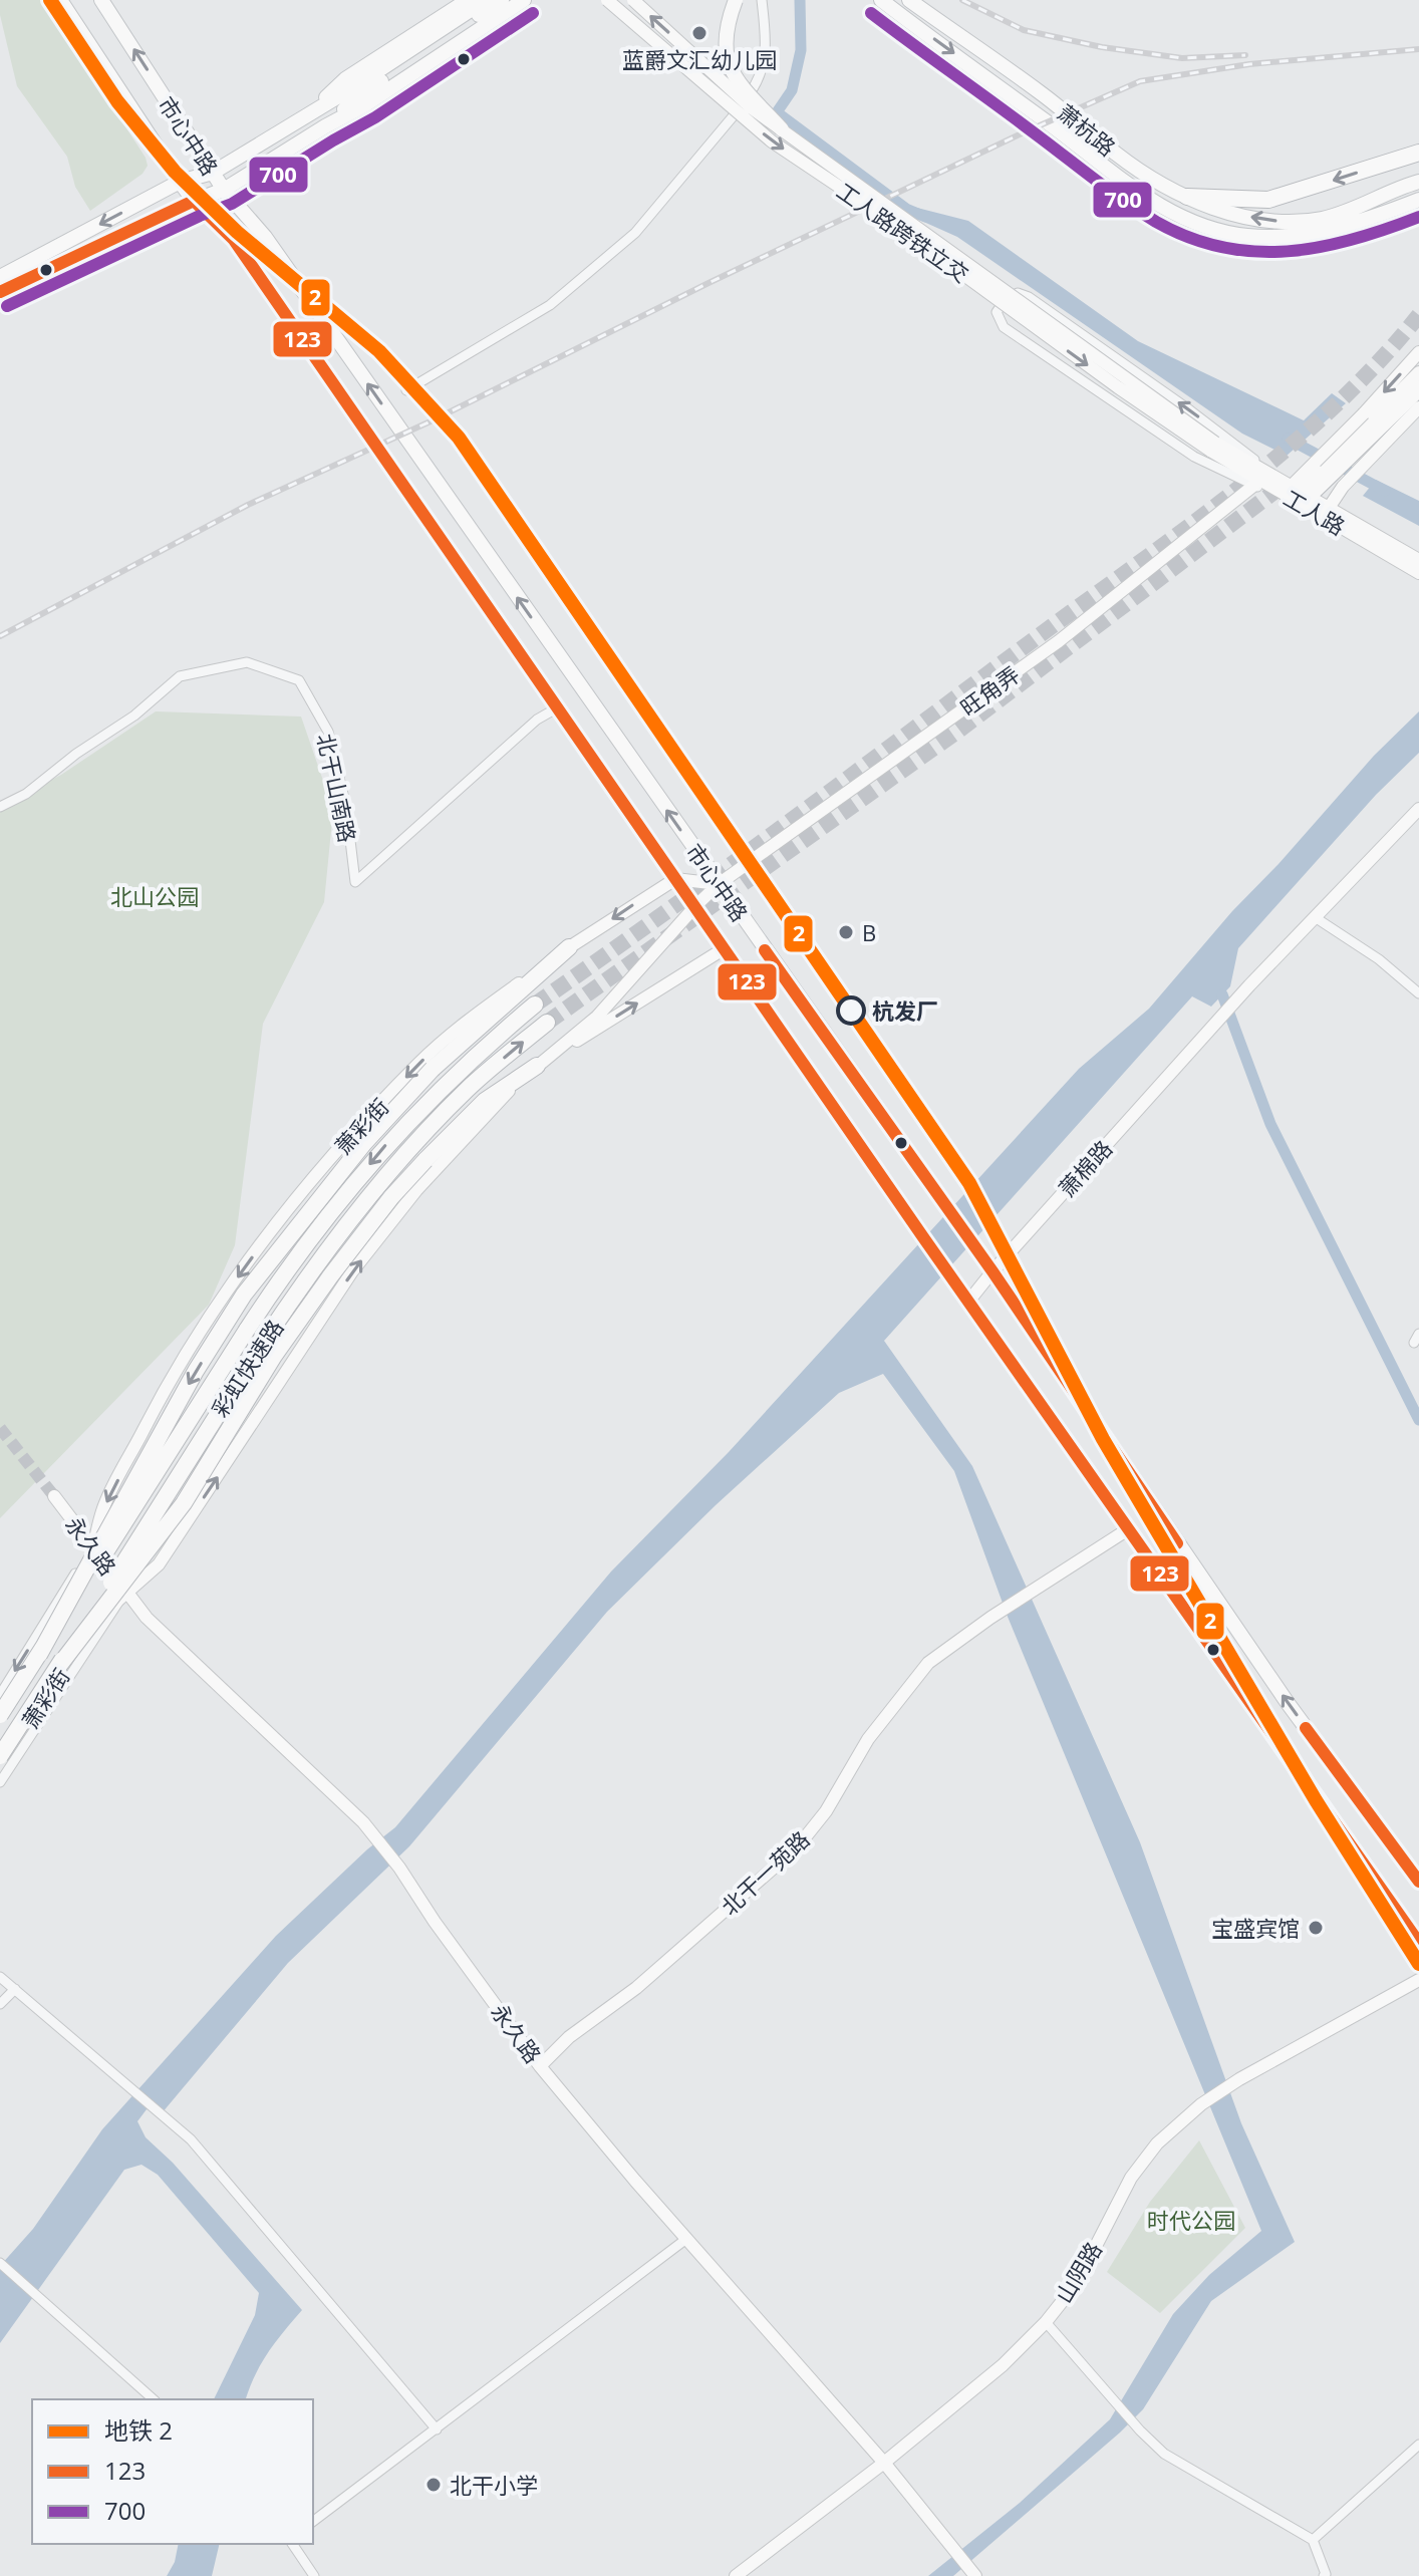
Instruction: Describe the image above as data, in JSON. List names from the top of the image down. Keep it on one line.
{"streets":{"highway":["彩虹快速路"],"main road":["萧杭路","市心中路","工人路跨铁立交","工人路","旺角弄","萧彩街","萧棉路","永久路","北干一苑路","山阴路"],"street":["北干山南路"]},"crossings":[["市心中路","旺角弄"],["市心中路","北干山南路"],["市心中路","萧彩街"],["市心中路","萧棉路"],["市心中路","北干一苑路"],["工人路跨铁立交","工人路"],["旺角弄","萧彩街"],["萧彩街","彩虹快速路"],["萧彩街","永久路"],["永久路","北干一苑路"],["永久路","山阴路"]],"parks":["北山公园","时代公园"],"places":["蓝爵文汇幼儿园","B","杭发厂","宝盛宾馆","北干小学"],"lines":["metro line 2","transit line 700","transit line 123"],"legend":["地铁 2","123","700"]}
